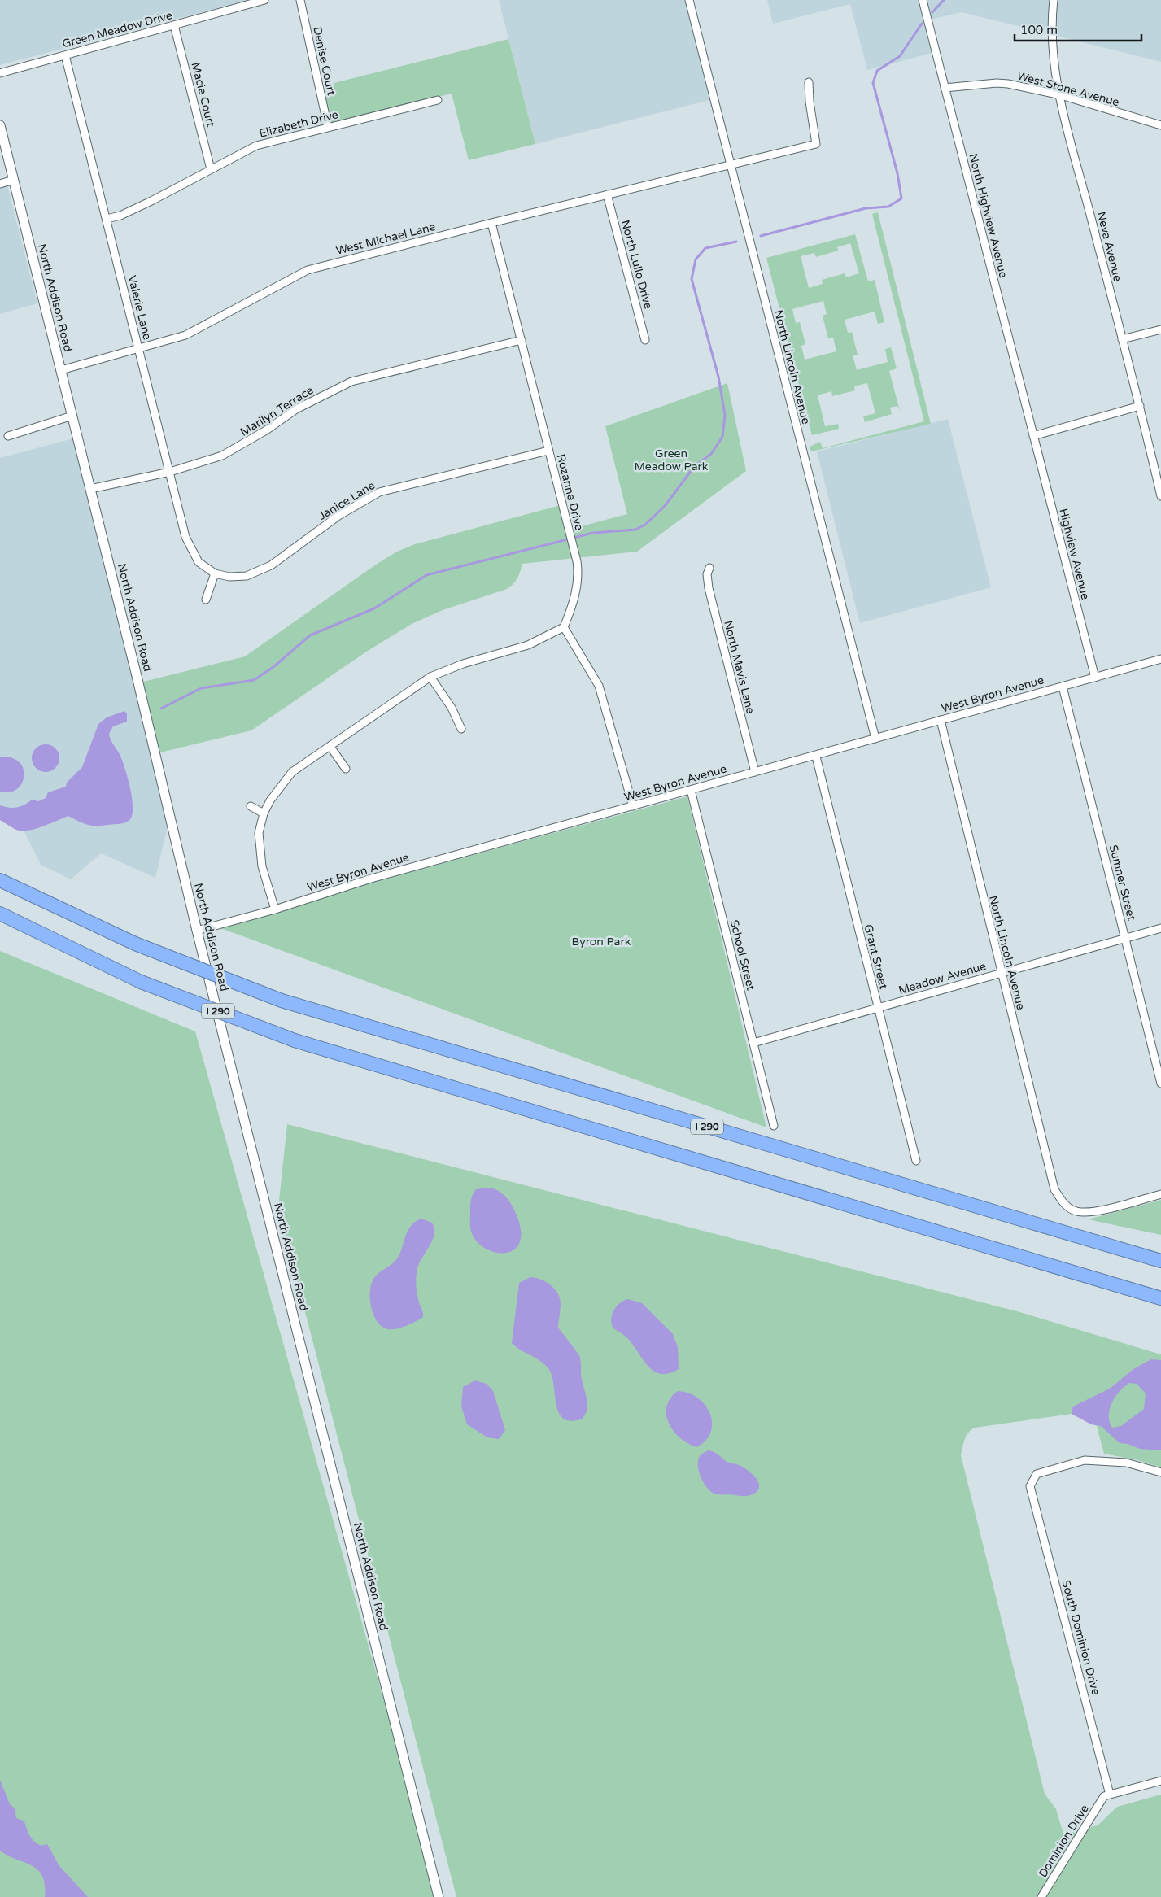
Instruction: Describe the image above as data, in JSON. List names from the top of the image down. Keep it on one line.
{"streets":{"highway":["I 290"],"street":["Green Meadow Drive","Denise Court","West Stone Avenue","Macie Court","Elizabeth Drive","North Highview Avenue","West Michael Lane","Neva Avenue","North Lullo Drive","North Addison Road","Valerie Lane","North Lincoln Avenue","Marilyn Terrace","Rozanne Drive","Janice Lane","Highview Avenue","North Mavis Lane","West Byron Avenue","Sumner Street","School Street","Grant Street","Meadow Avenue","South Dominion Drive","Dominion Drive"]},"crossings":[["Green Meadow Drive","Macie Court"],["Green Meadow Drive","Valerie Lane"],["Denise Court","Elizabeth Drive"],["West Stone Avenue","North Highview Avenue"],["West Stone Avenue","Neva Avenue"],["Macie Court","Elizabeth Drive"],["Elizabeth Drive","Valerie Lane"],["North Highview Avenue","Highview Avenue"],["West Michael Lane","North Lullo Drive"],["West Michael Lane","North Addison Road"],["West Michael Lane","Valerie Lane"],["West Michael Lane","North Lincoln Avenue"],["West Michael Lane","Rozanne Drive"],["North Addison Road","Marilyn Terrace"],["North Addison Road","West Byron Avenue"],["Valerie Lane","Marilyn Terrace"],["Valerie Lane","Janice Lane"],["North Lincoln Avenue","West Byron Avenue"],["North Lincoln Avenue","Meadow Avenue"],["Marilyn Terrace","Rozanne Drive"],["Rozanne Drive","Janice Lane"],["Highview Avenue","West Byron Avenue"],["North Mavis Lane","West Byron Avenue"],["West Byron Avenue","Sumner Street"],["West Byron Avenue","School Street"],["West Byron Avenue","Grant Street"],["Sumner Street","Meadow Avenue"],["School Street","Meadow Avenue"],["Grant Street","Meadow Avenue"],["South Dominion Drive","Dominion Drive"]],"parks":["Green Meadow Park","Byron Park"],"scale_bar":"100 m"}
